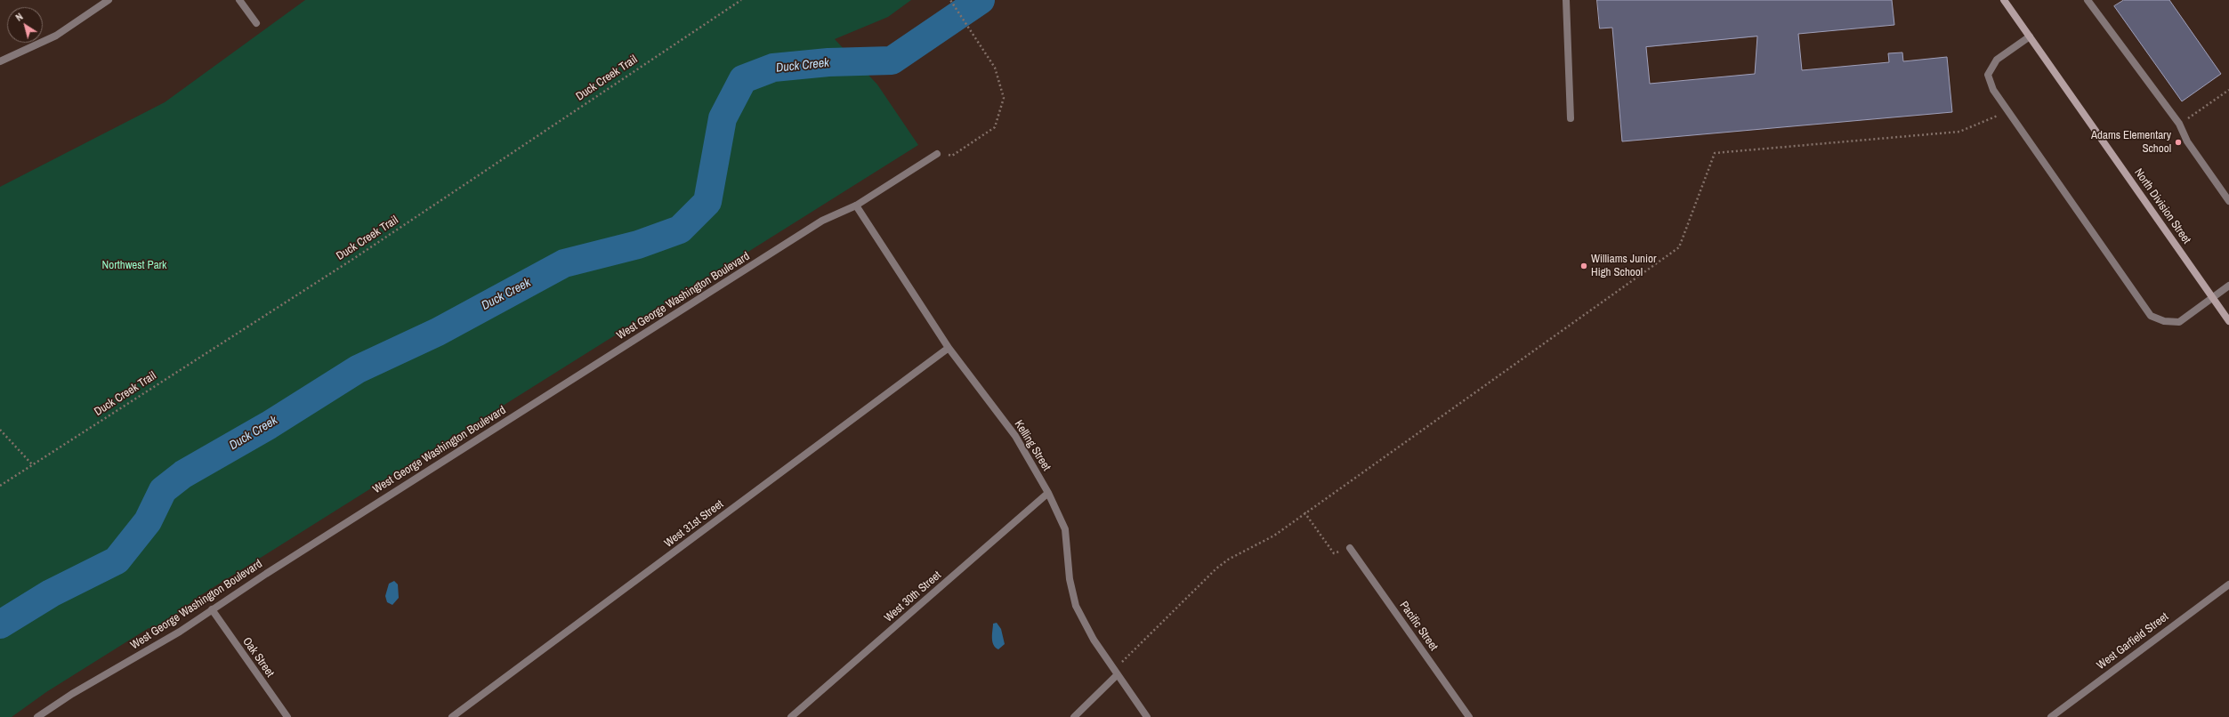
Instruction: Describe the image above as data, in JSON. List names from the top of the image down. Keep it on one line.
{"streets":{"main road":["North Division Street"],"street":["West George Washington Boulevard","Kelling Street","West 31st Street","West 30th Street","Pacific Street","West Garfield Street","Oak Street"],"path":["Duck Creek Trail"]},"crossings":[["West George Washington Boulevard","Kelling Street"],["West George Washington Boulevard","Oak Street"],["Kelling Street","West 31st Street"],["Kelling Street","West 30th Street"]],"water":["Duck Creek"],"parks":["Northwest Park"],"places":["Adams Elementary School","Williams Junior High School"],"north":"top left"}
